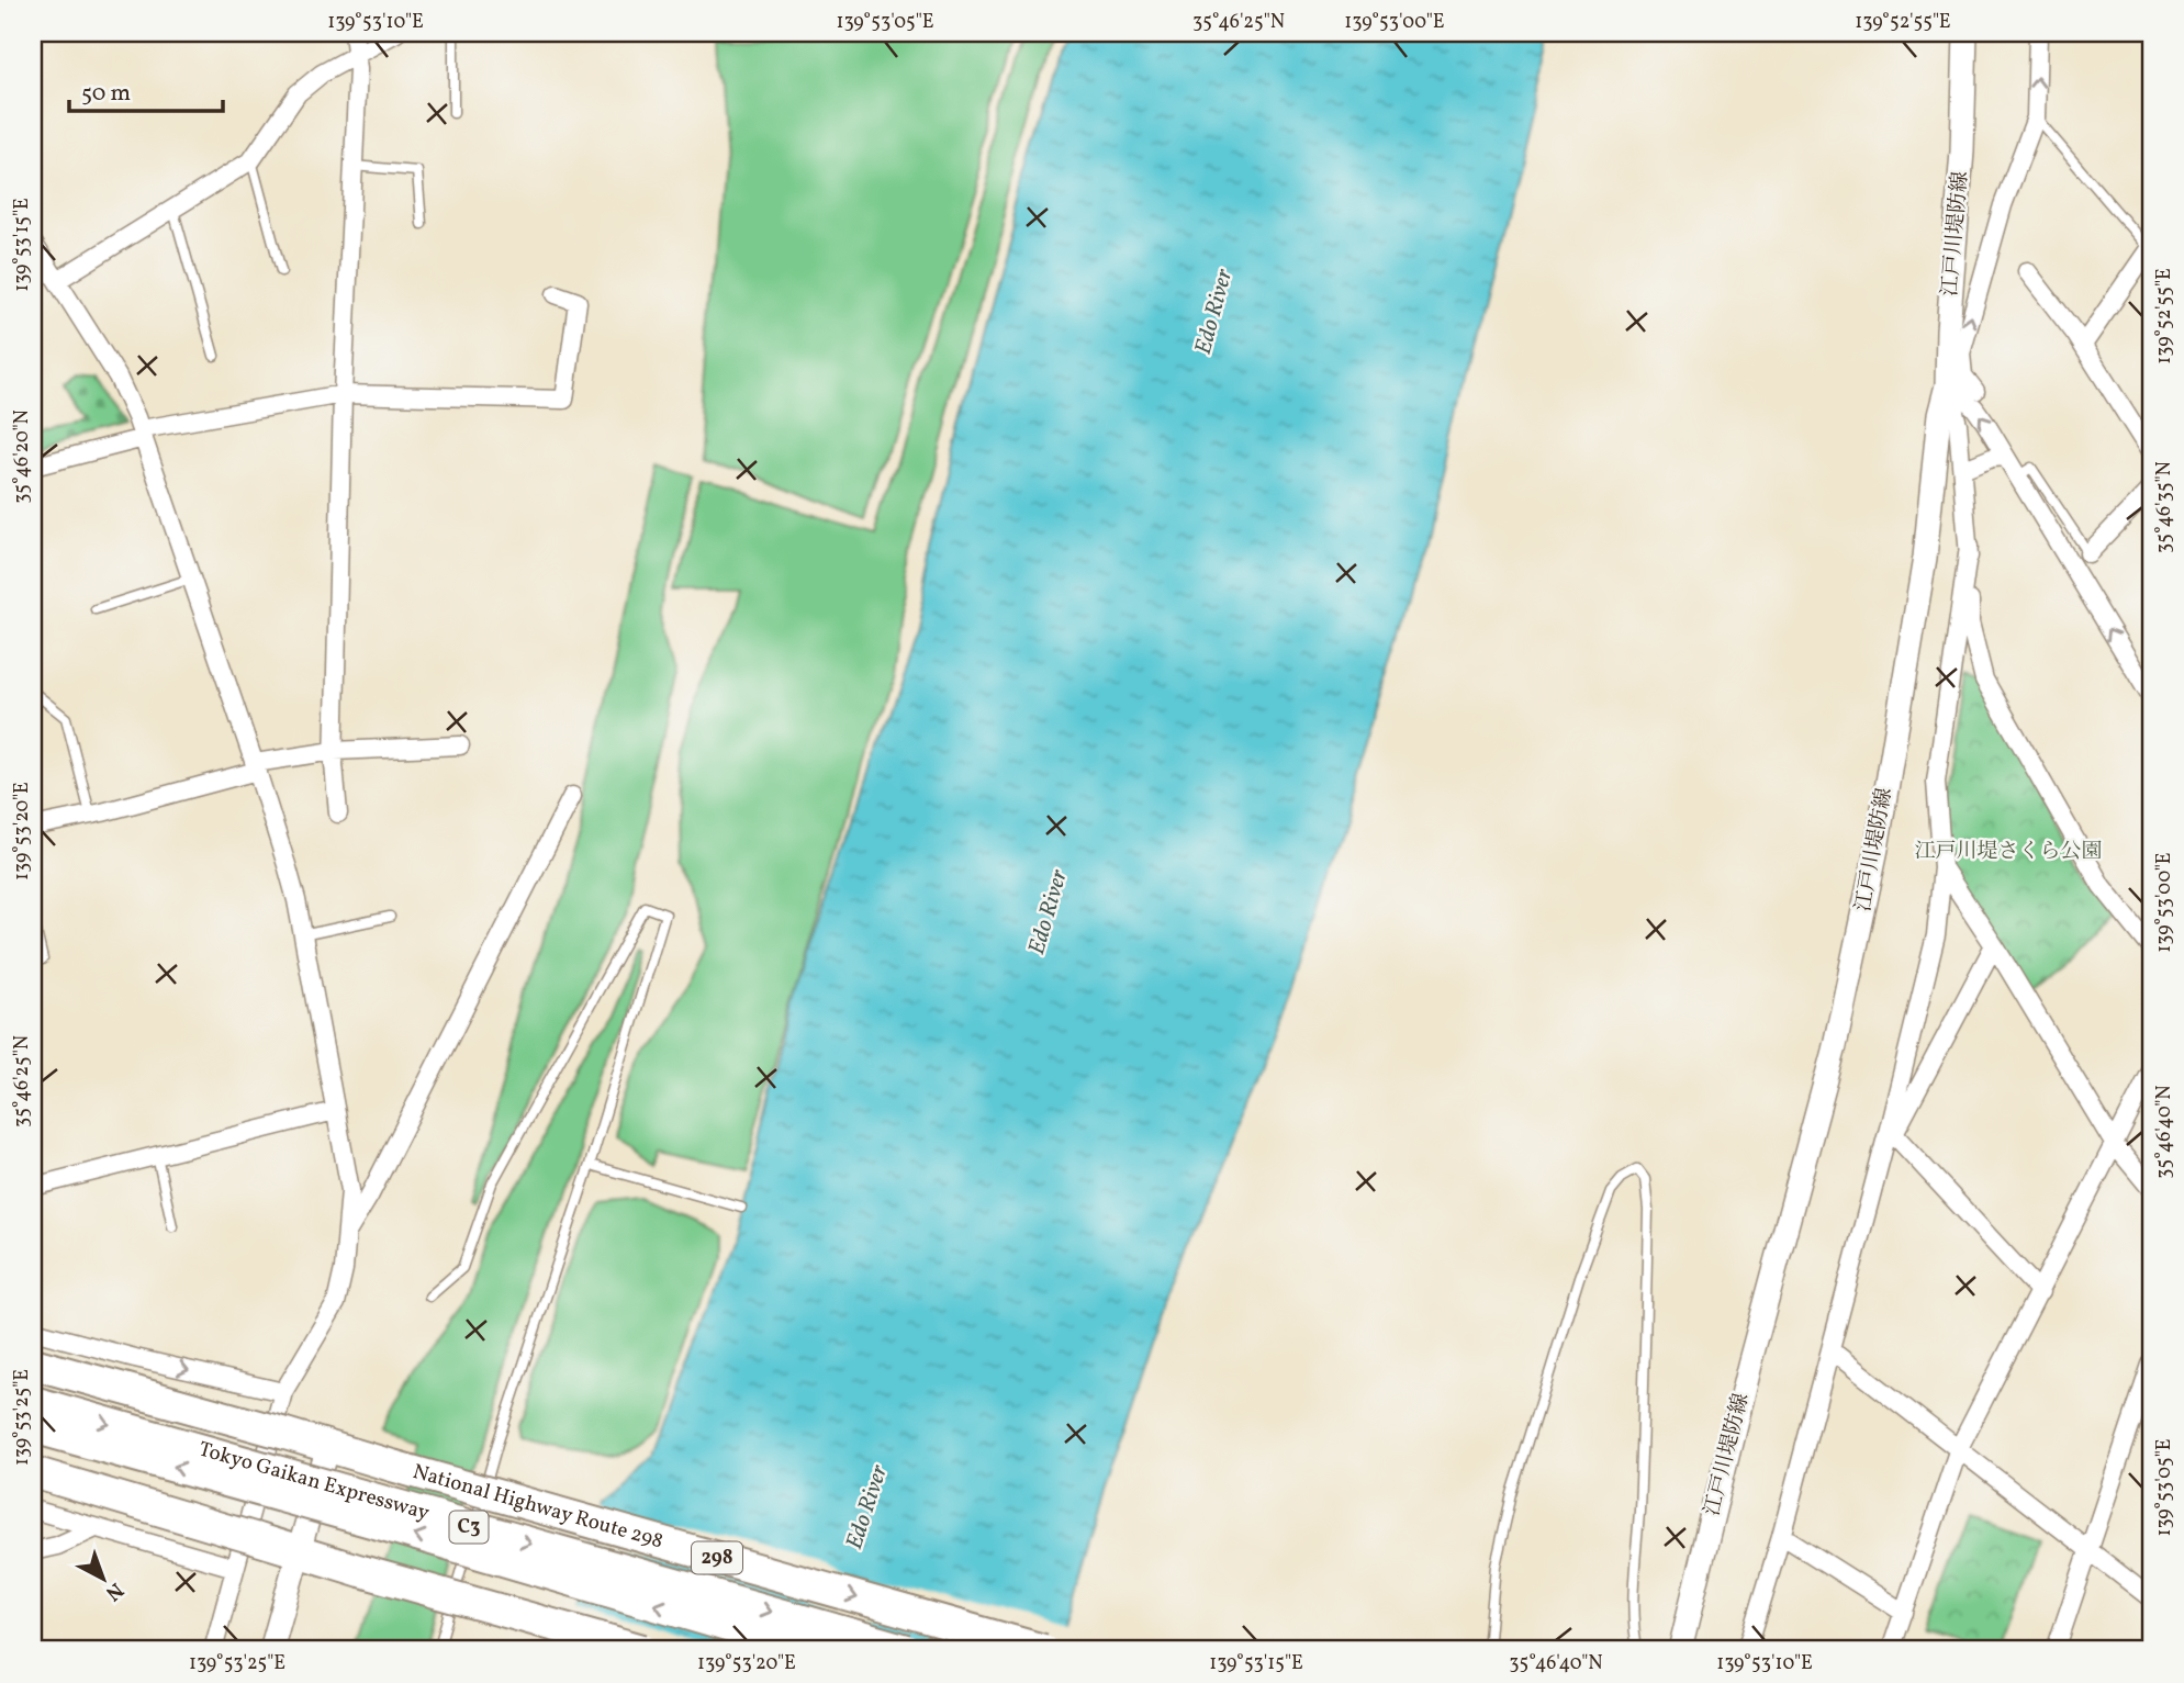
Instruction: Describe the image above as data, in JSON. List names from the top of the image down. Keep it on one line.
{"streets":{"highway":["Tokyo Gaikan Expressway","National Highway Route 298","C3","298"],"main road":["江戸川堤防線"]},"water":["Edo River"],"parks":["江戸川堤さくら公園"],"scale_bar":"50 m","north":"bottom right","coordinates":["139°53'10\"E","139°53'05\"E","35°46'25\"N","139°53'00\"E","139°52'55\"E","139°53'15\"E","35°46'20\"N","35°46'35\"N","139°53'20\"E","35°46'40\"N","139°53'25\"E"]}
